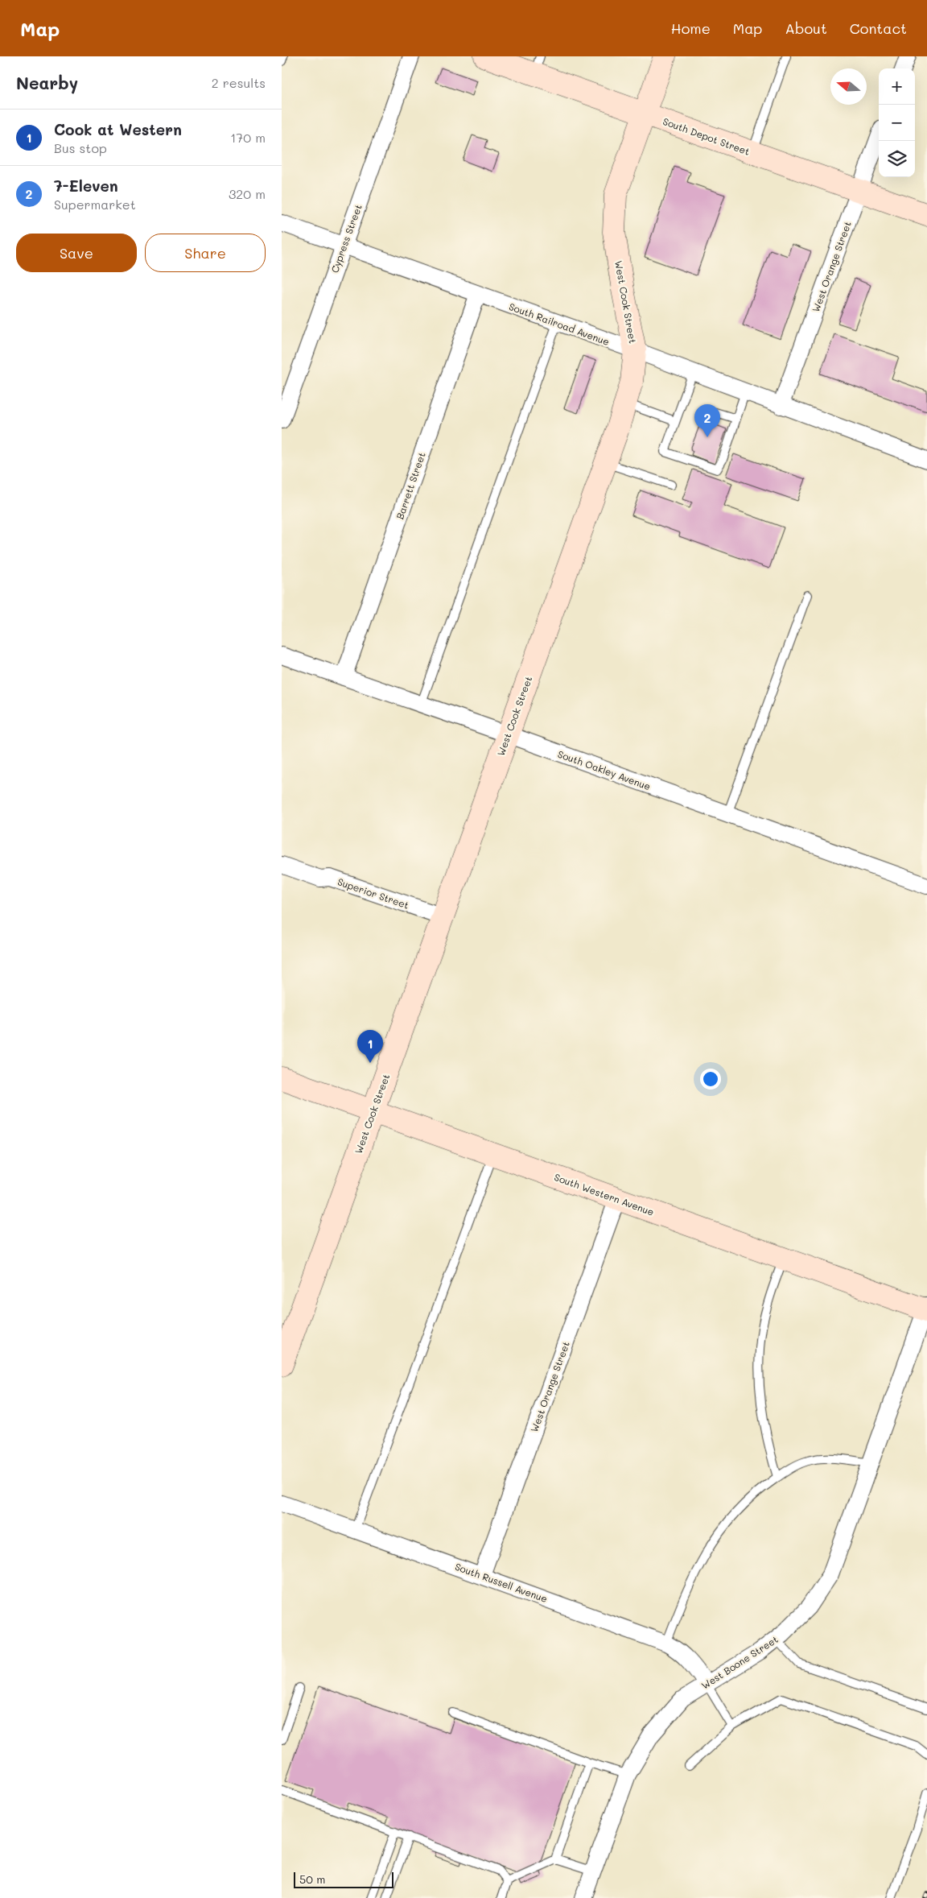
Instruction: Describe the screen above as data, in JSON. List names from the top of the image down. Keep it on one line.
{"streets":{"street":["South Depot Street","Cypress Street","West Orange Street","West Cook Street","South Railroad Avenue","Barrett Street","South Oakley Avenue","Superior Street","South Western Avenue","South Russell Avenue","West Boone Street"]},"crossings":[["South Depot Street","West Orange Street"],["South Depot Street","West Cook Street"],["Cypress Street","South Railroad Avenue"],["West Orange Street","South Railroad Avenue"],["West Orange Street","South Western Avenue"],["West Orange Street","South Russell Avenue"],["West Cook Street","South Railroad Avenue"],["West Cook Street","South Oakley Avenue"],["West Cook Street","Superior Street"],["West Cook Street","South Western Avenue"],["South Railroad Avenue","Barrett Street"],["Barrett Street","South Oakley Avenue"],["South Western Avenue","West Boone Street"],["South Russell Avenue","West Boone Street"]],"scale_bar":"50 m","north":"left","page":{"header":"Map","nav":["Home","Map","About","Contact"],"heading":["Nearby","2 results"],"map_buttons":["+","−"],"list":[{"mark":"1","name":"Cook at Western","note":"Bus stop","value":"170 m"},{"mark":"2","name":"7-Eleven","note":"Supermarket","value":"320 m"}],"buttons":["Save","Share"],"pins":["2","1"],"scale":"50 m"}}
